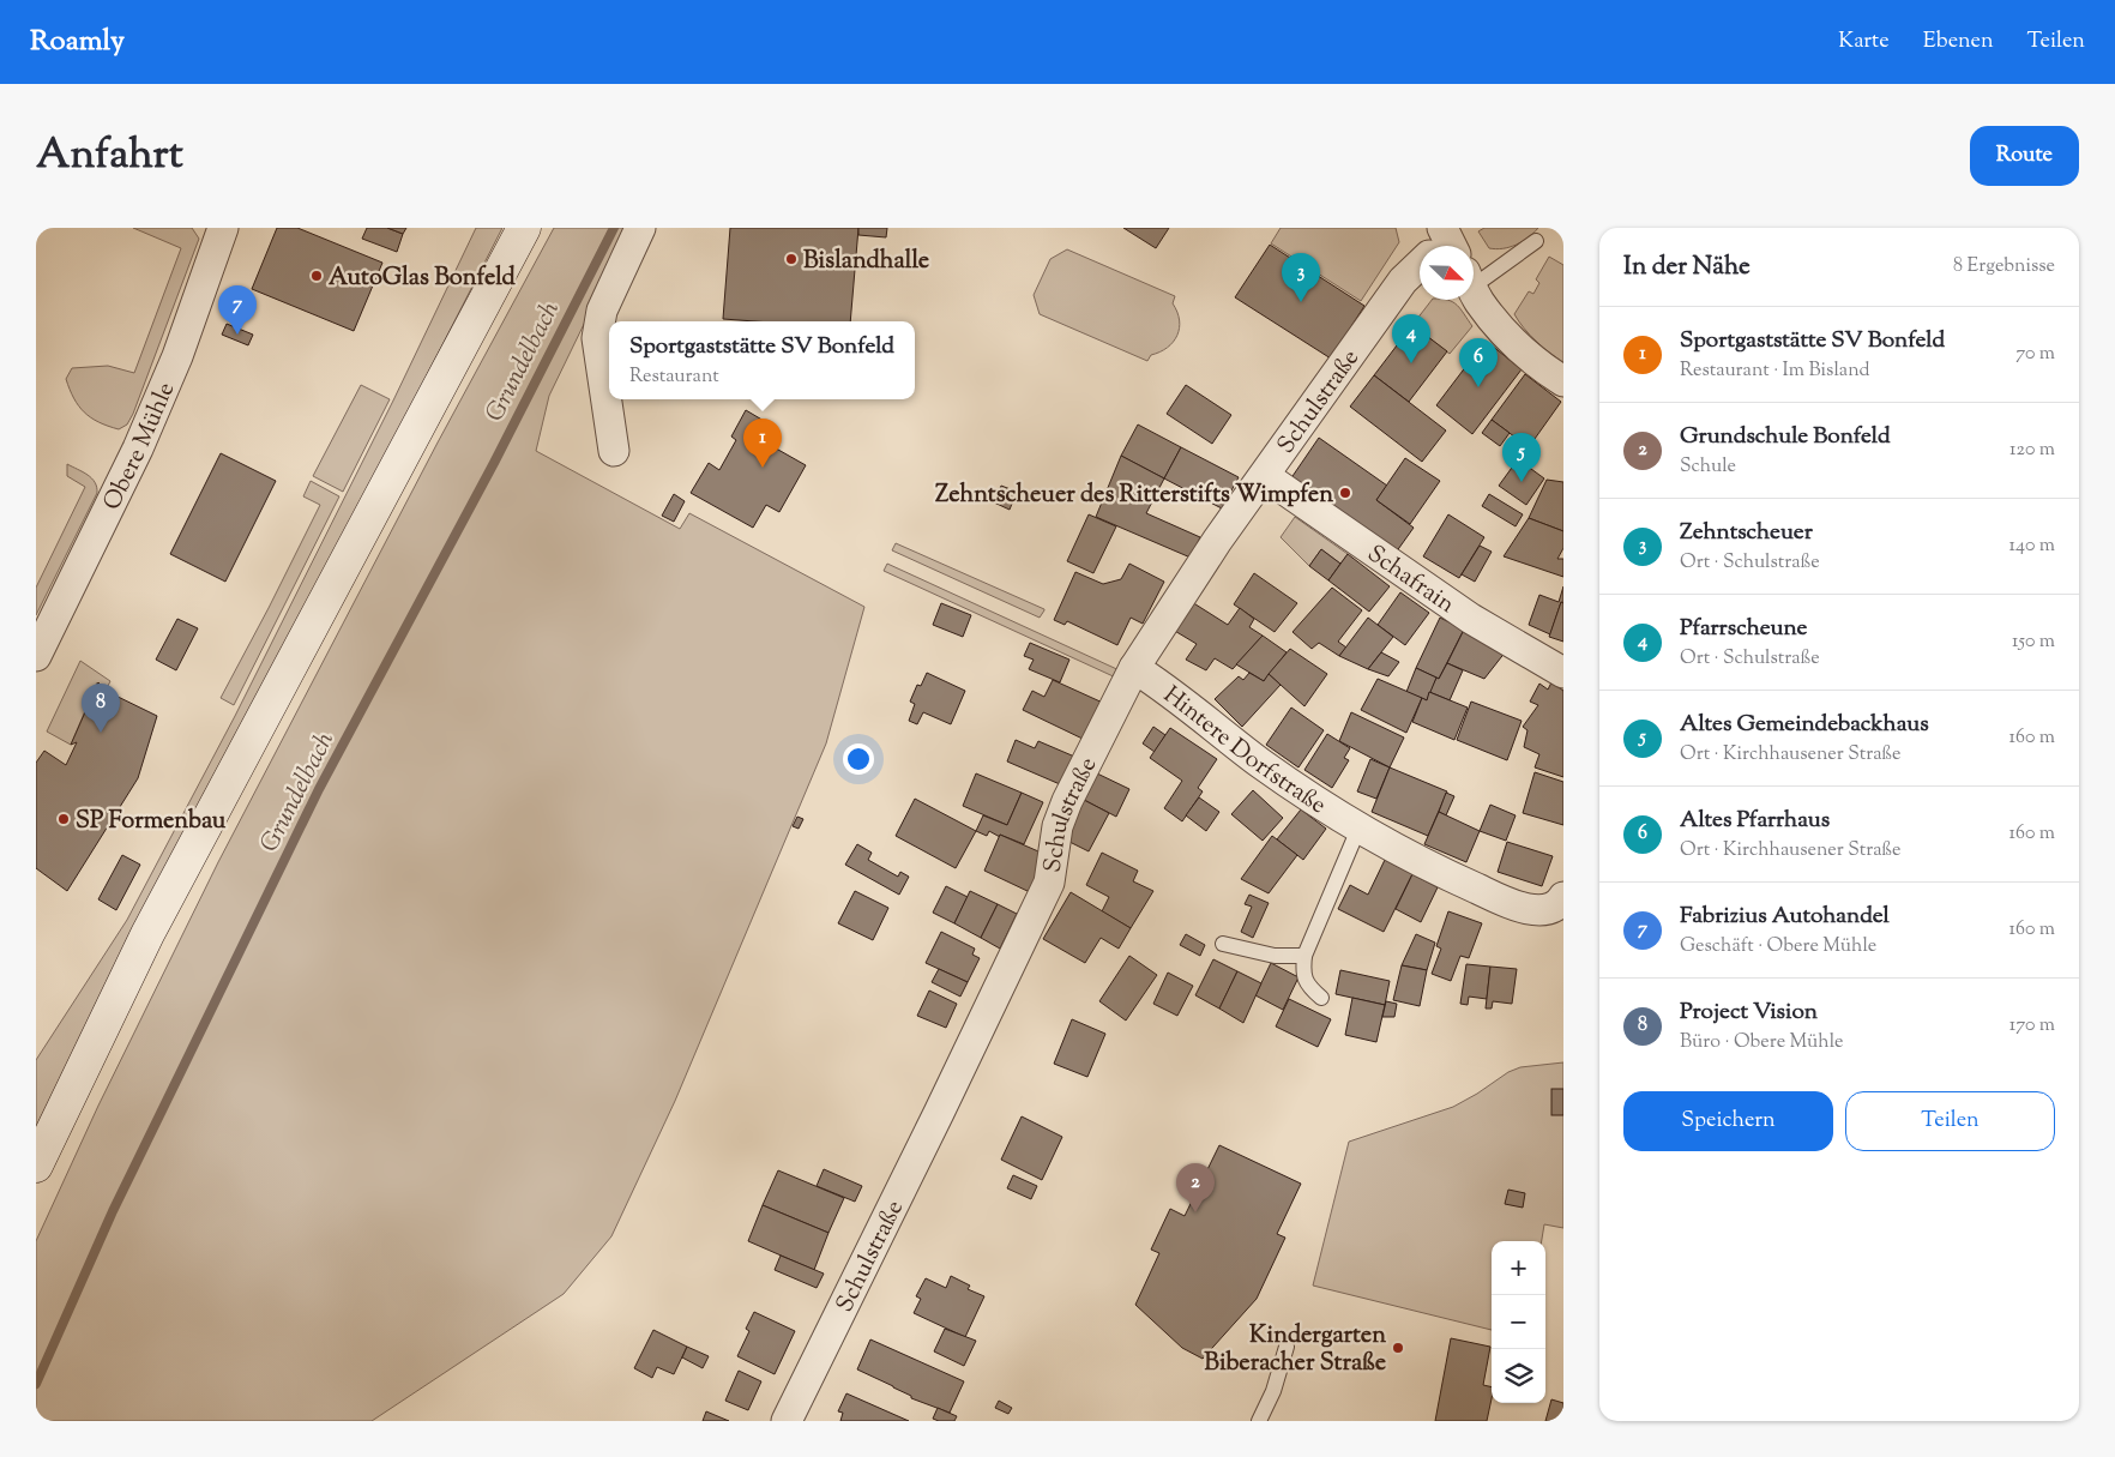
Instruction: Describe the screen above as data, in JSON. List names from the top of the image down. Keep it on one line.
{"streets":{"street":["Schulstraße","Obere Mühle","Schafrain","Hintere Dorfstraße"]},"crossings":[["Schulstraße","Schafrain"],["Schulstraße","Hintere Dorfstraße"]],"water":["Grundelbach"],"places":["Bislandhalle","AutoGlas Bonfeld","Zehntscheuer des Ritterstifts Wimpfen","SP Formenbau","Kindergarten Biberacher Straße"],"north":"bottom right","page":{"header":"Roamly","nav":["Karte","Ebenen","Teilen"],"title":"Anfahrt","buttons":["Route",["Speichern","Teilen"]],"heading":["In der Nähe","8 Ergebnisse"],"pins":["3","7","4","6","1","5","8","2"],"list":[{"mark":"1","name":"Sportgaststätte SV Bonfeld","note":"Restaurant · Im Bisland","value":"70 m"},{"mark":"2","name":"Grundschule Bonfeld","note":"Schule","value":"120 m"},{"mark":"3","name":"Zehntscheuer","note":"Ort · Schulstraße","value":"140 m"},{"mark":"4","name":"Pfarrscheune","note":"Ort · Schulstraße","value":"150 m"},{"mark":"5","name":"Altes Gemeindebackhaus","note":"Ort · Kirchhausener Straße","value":"160 m"},{"mark":"6","name":"Altes Pfarrhaus","note":"Ort · Kirchhausener Straße","value":"160 m"},{"mark":"7","name":"Fabrizius Autohandel","note":"Geschäft · Obere Mühle","value":"160 m"},{"mark":"8","name":"Project Vision","note":"Büro · Obere Mühle","value":"170 m"}],"popup":["Sportgaststätte SV Bonfeld","Restaurant"],"map_buttons":["+","−"]}}
